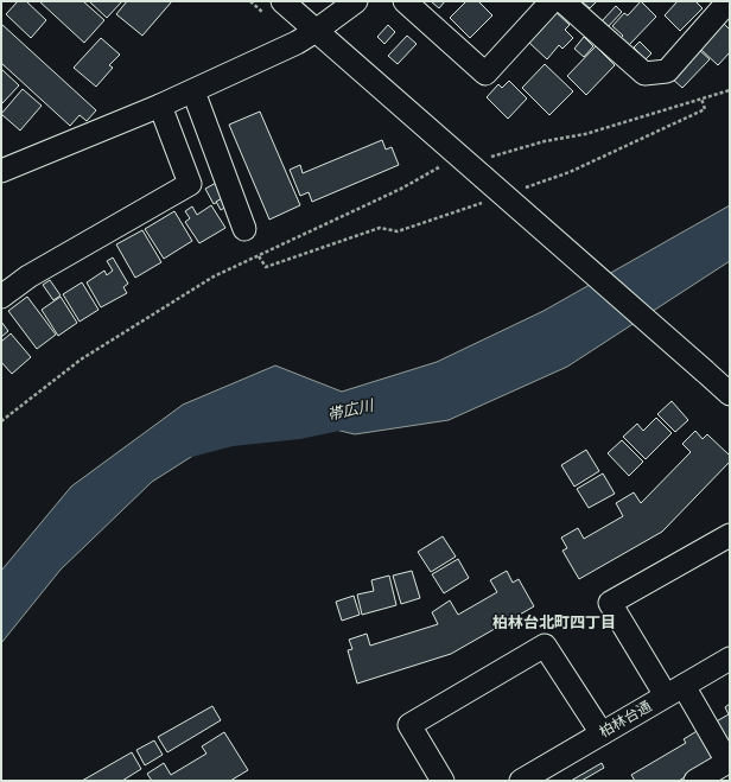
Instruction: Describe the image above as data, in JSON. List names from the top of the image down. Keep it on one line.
{"streets":{"street":["柏林台通"]},"districts":["柏林台北町四丁目"],"water":["帯広川"]}
